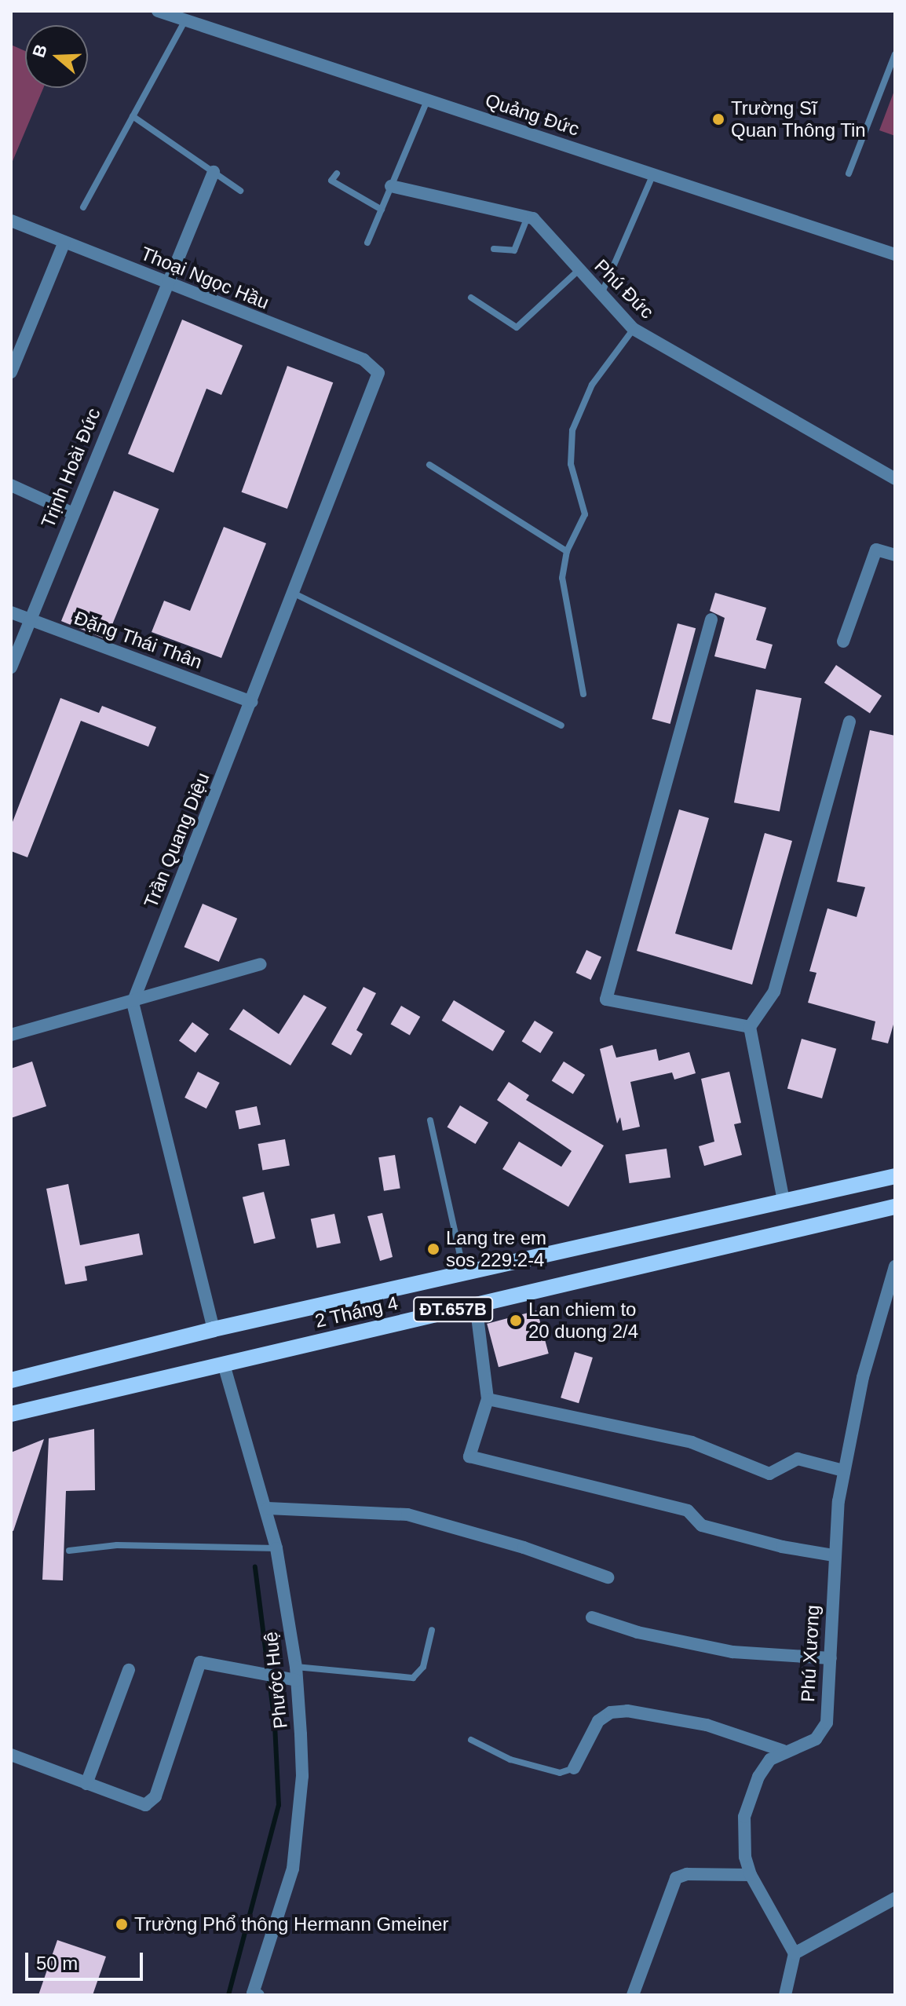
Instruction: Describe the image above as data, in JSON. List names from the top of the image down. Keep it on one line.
{"streets":{"main road":["ĐT.657B","2 Tháng 4"],"street":["Quảng Đức","Thoại Ngọc Hầu","Phú Đức","Trịnh Hoài Đức","Đặng Thái Thân","Trần Quang Diệu","Phú Xương","Phước Huệ"]},"crossings":[["Thoại Ngọc Hầu","Trịnh Hoài Đức"],["Thoại Ngọc Hầu","Trần Quang Diệu"],["Trịnh Hoài Đức","Đặng Thái Thân"],["Đặng Thái Thân","Trần Quang Diệu"],["2 Tháng 4","Phước Huệ"]],"places":["Trường Sĩ Quan Thông Tin","Lang tre em sos 229.2-4","Lan chiem to 20 duong 2/4","Trường Phổ thông Hermann Gmeiner"],"scale_bar":"50 m","north":"left"}
